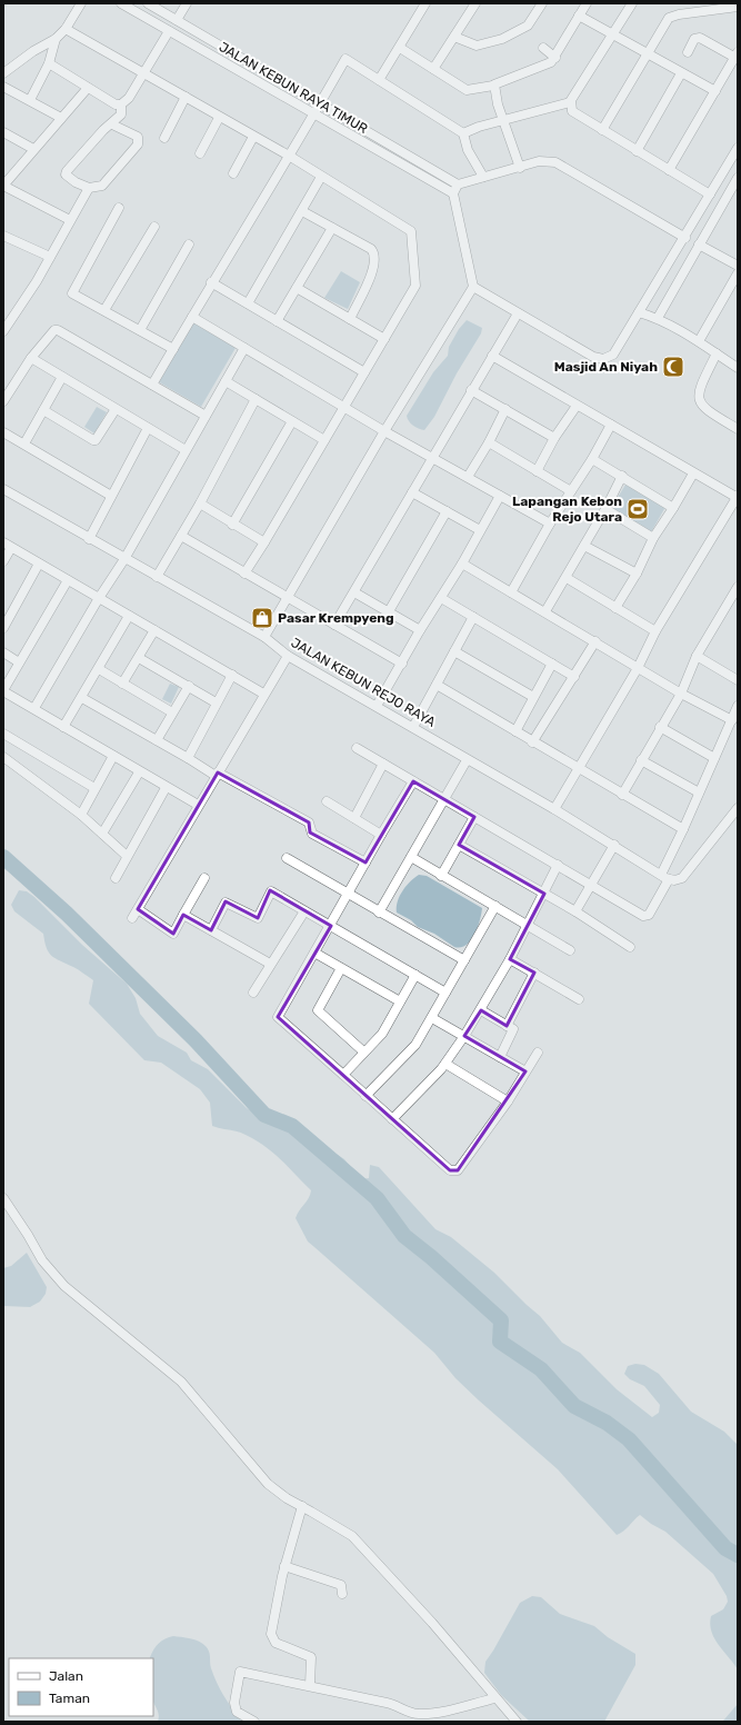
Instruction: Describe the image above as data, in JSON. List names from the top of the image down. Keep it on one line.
{"streets":{"street":["JALAN KEBUN RAYA TIMUR","JALAN KEBUN REJO RAYA"]},"places":{"mosque":["Masjid An Niyah"],"sports":["Lapangan Kebon Rejo Utara"],"shop":["Pasar Krempyeng"]},"legend":["Jalan","Taman"]}
